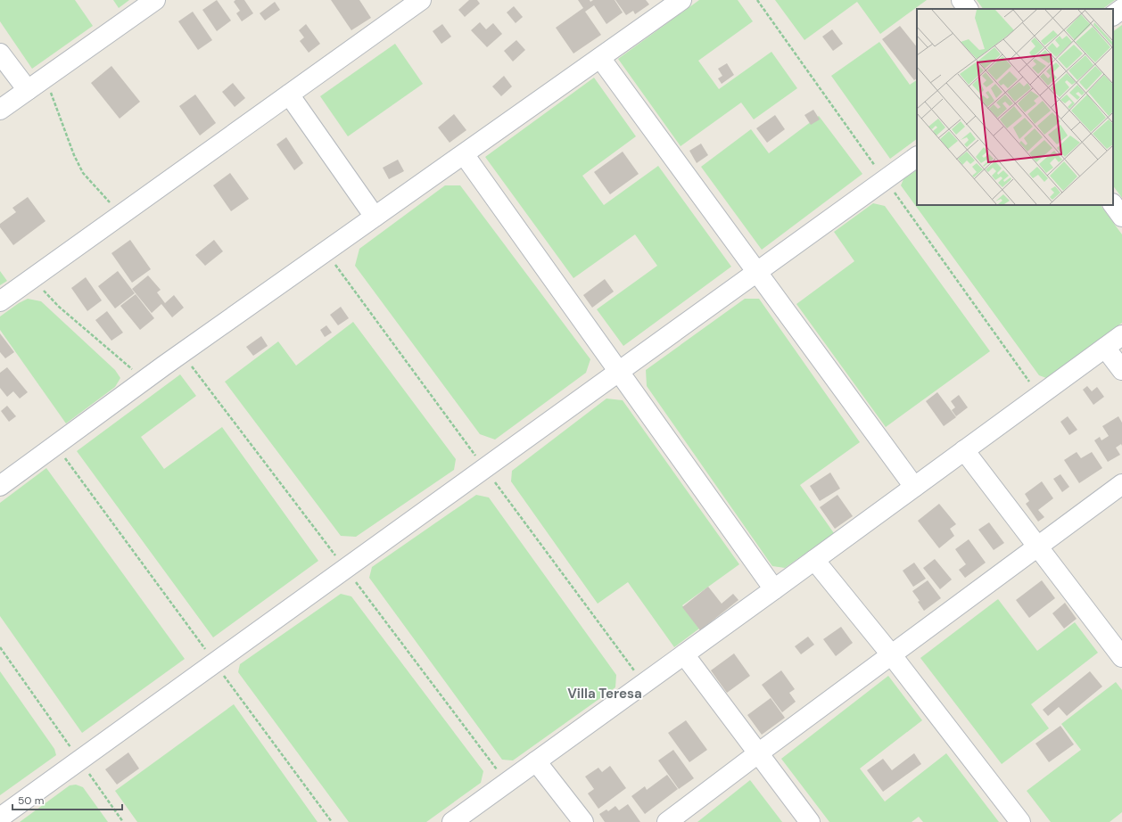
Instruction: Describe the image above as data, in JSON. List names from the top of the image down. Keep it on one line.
{"districts":["Villa Teresa"],"scale_bar":"50 m"}
